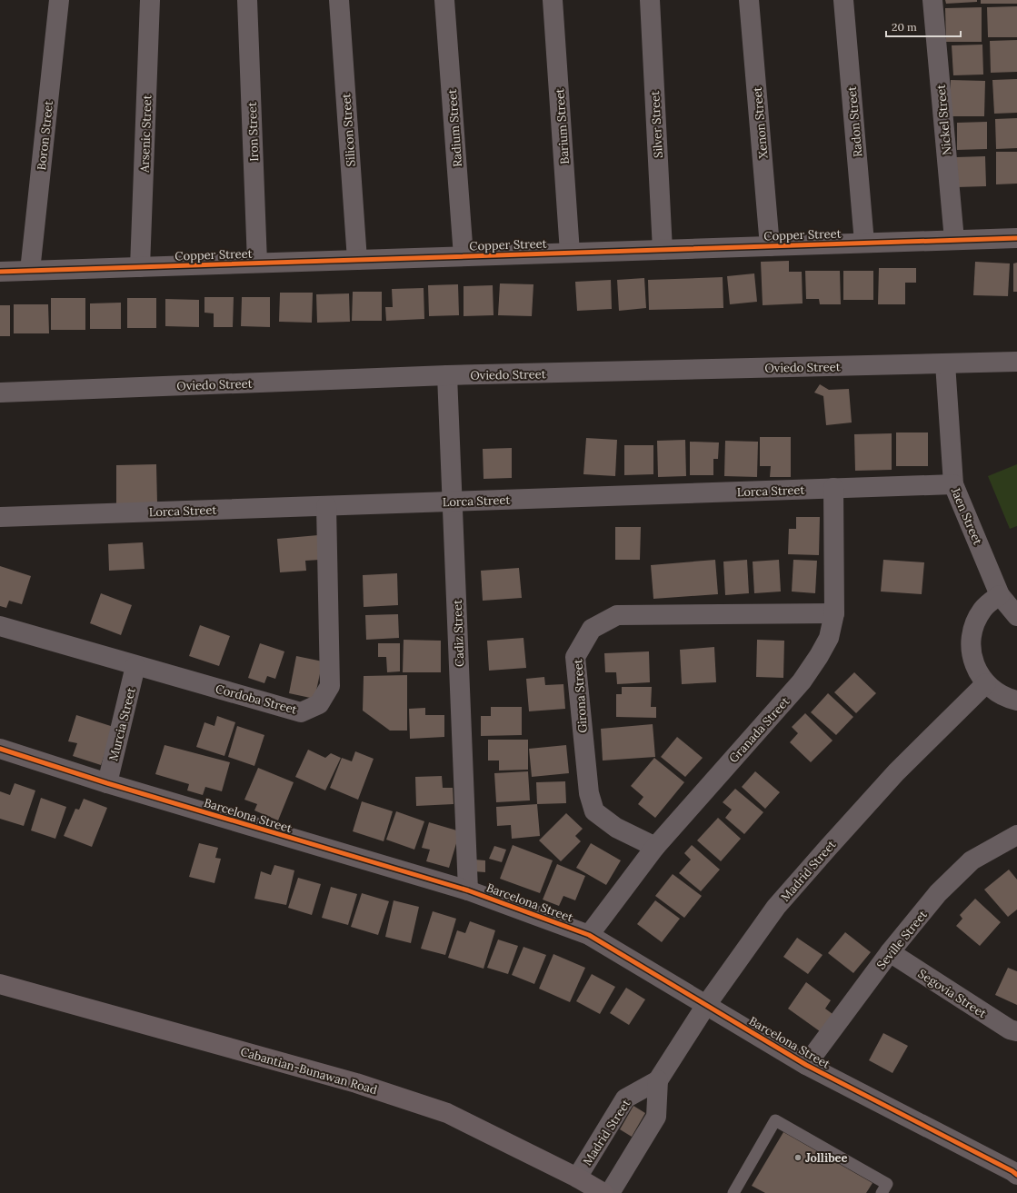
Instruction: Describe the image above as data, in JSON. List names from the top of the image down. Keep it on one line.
{"streets":{"main road":["Cabantian-Bunawan Road"],"street":["Nickel Street","Radon Street","Xenon Street","Silver Street","Barium Street","Radium Street","Silicon Street","Iron Street","Arsenic Street","Boron Street","Copper Street","Oviedo Street","Lorca Street","Jaen Street","Cadiz Street","Girona Street","Cordoba Street","Murcia Street","Granada Street","Barcelona Street","Madrid Street","Seville Street","Segovia Street"]},"crossings":[["Nickel Street","Copper Street"],["Radon Street","Copper Street"],["Xenon Street","Copper Street"],["Silver Street","Copper Street"],["Barium Street","Copper Street"],["Radium Street","Copper Street"],["Silicon Street","Copper Street"],["Iron Street","Copper Street"],["Arsenic Street","Copper Street"],["Boron Street","Copper Street"],["Oviedo Street","Jaen Street"],["Oviedo Street","Cadiz Street"],["Lorca Street","Jaen Street"],["Lorca Street","Cadiz Street"],["Lorca Street","Cordoba Street"],["Lorca Street","Granada Street"],["Cadiz Street","Barcelona Street"],["Girona Street","Granada Street"],["Cordoba Street","Murcia Street"],["Murcia Street","Barcelona Street"],["Granada Street","Barcelona Street"],["Barcelona Street","Madrid Street"],["Barcelona Street","Seville Street"],["Madrid Street","Cabantian-Bunawan Road"],["Seville Street","Segovia Street"]],"places":["Jollibee"],"scale_bar":"20 m"}
